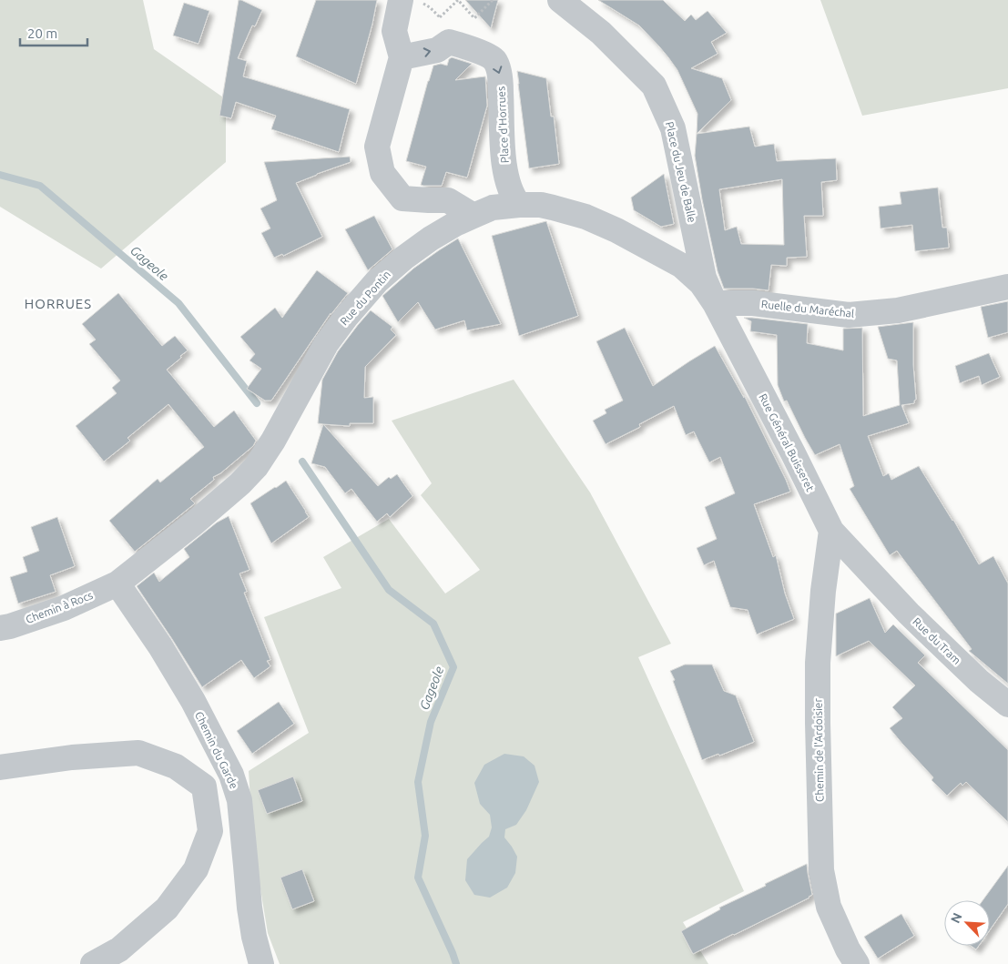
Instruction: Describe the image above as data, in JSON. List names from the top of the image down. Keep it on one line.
{"streets":{"street":["Place d'Horrues","Place du Jeu de Balle","Rue du Pontin","Ruelle du Maréchal","Rue Général Buisseret","Chemin à Rocs","Rue du Tram","Chemin du Garde","Chemin de l'Ardoisier"]},"crossings":[["Place d'Horrues","Rue du Pontin"],["Place du Jeu de Balle","Rue du Pontin"],["Place du Jeu de Balle","Ruelle du Maréchal"],["Place du Jeu de Balle","Rue Général Buisseret"],["Rue du Pontin","Ruelle du Maréchal"],["Rue du Pontin","Rue Général Buisseret"],["Rue du Pontin","Chemin à Rocs"],["Rue du Pontin","Chemin du Garde"],["Ruelle du Maréchal","Rue Général Buisseret"],["Rue Général Buisseret","Rue du Tram"],["Rue Général Buisseret","Chemin de l'Ardoisier"],["Chemin à Rocs","Chemin du Garde"]],"districts":["HORRUES"],"water":["Gageole"],"scale_bar":"20 m","north":"top left"}
